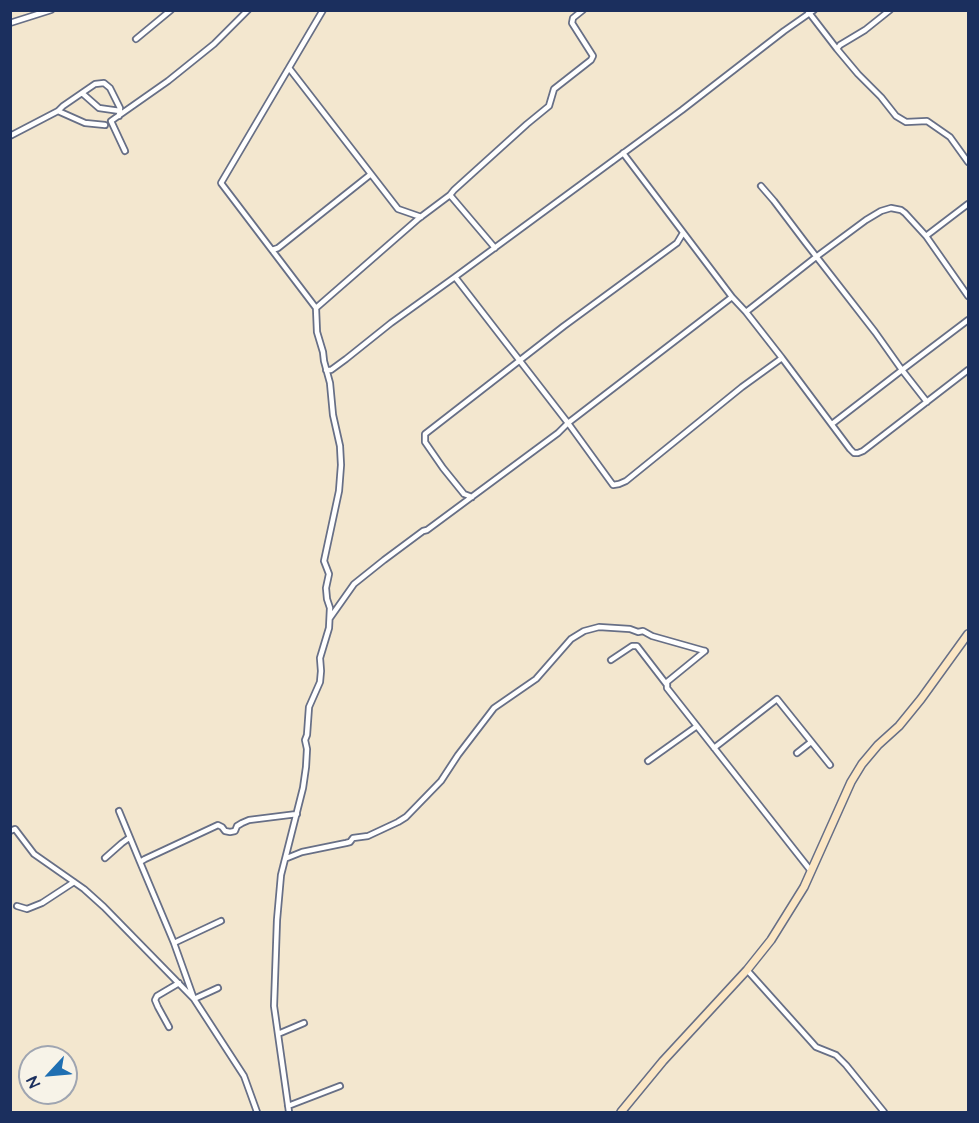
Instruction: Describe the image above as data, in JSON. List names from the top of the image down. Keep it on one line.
{"north":"bottom left"}
